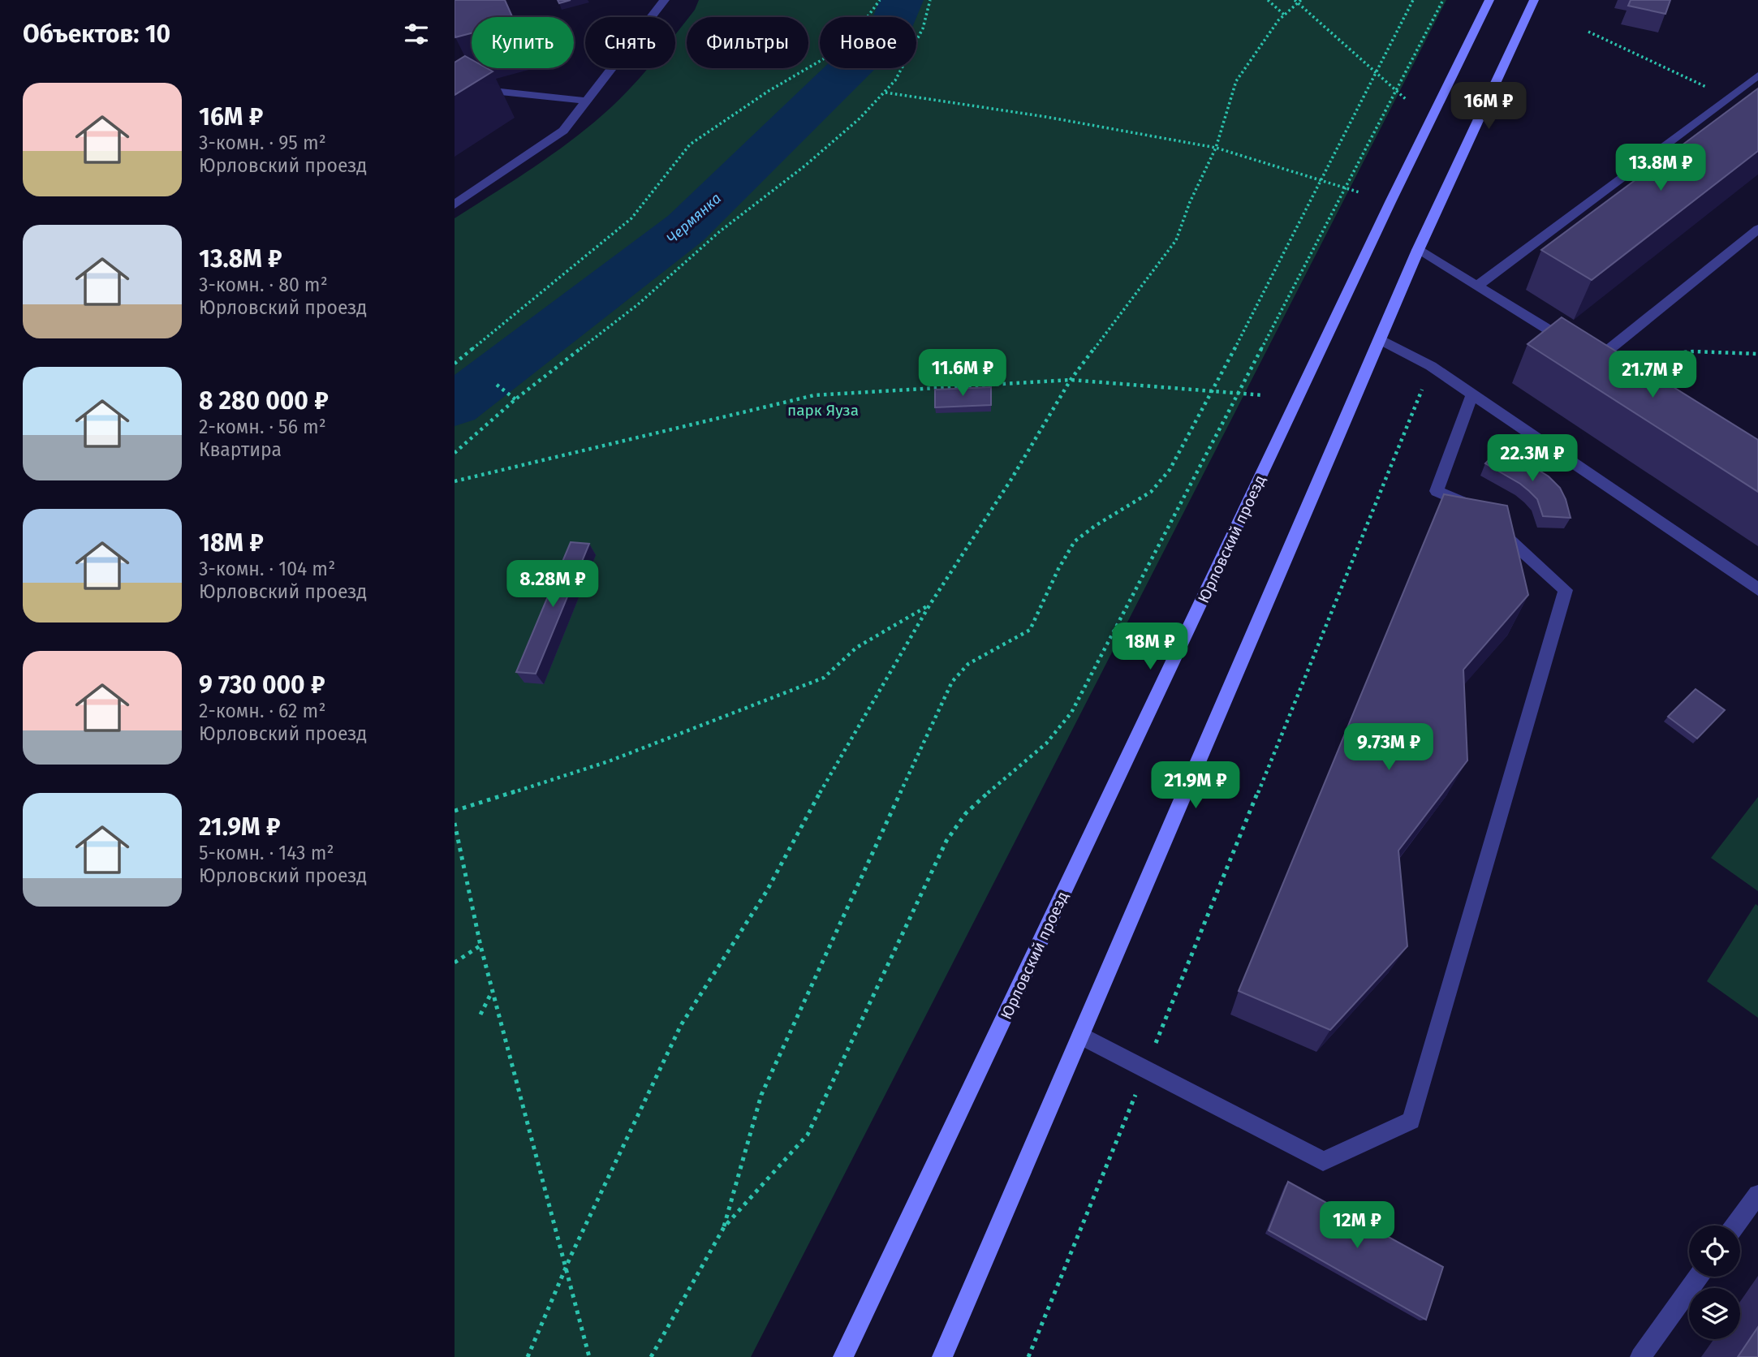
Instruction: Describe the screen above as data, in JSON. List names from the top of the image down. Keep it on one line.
{"streets":{"main road":["Юрловский проезд"]},"water":["Чермянка"],"parks":["парк Яуза"],"page":{"heading":"Объектов: 10","chip":["Купить","Снять","Фильтры","Новое"],"list":[{"name":"16M ₽","note":"3-комн. · 95 m² · Юрловский проезд"},{"name":"13.8M ₽","note":"3-комн. · 80 m² · Юрловский проезд"},{"name":"8 280 000 ₽","note":"2-комн. · 56 m² · Квартира"},{"name":"18M ₽","note":"3-комн. · 104 m² · Юрловский проезд"},{"name":"9 730 000 ₽","note":"2-комн. · 62 m² · Юрловский проезд"},{"name":"21.9M ₽","note":"5-комн. · 143 m² · Юрловский проезд"}],"price":["16M ₽","13.8M ₽","11.6M ₽","21.7M ₽","22.3M ₽","8.28M ₽","18M ₽","9.73M ₽","21.9M ₽","12M ₽"]}}
